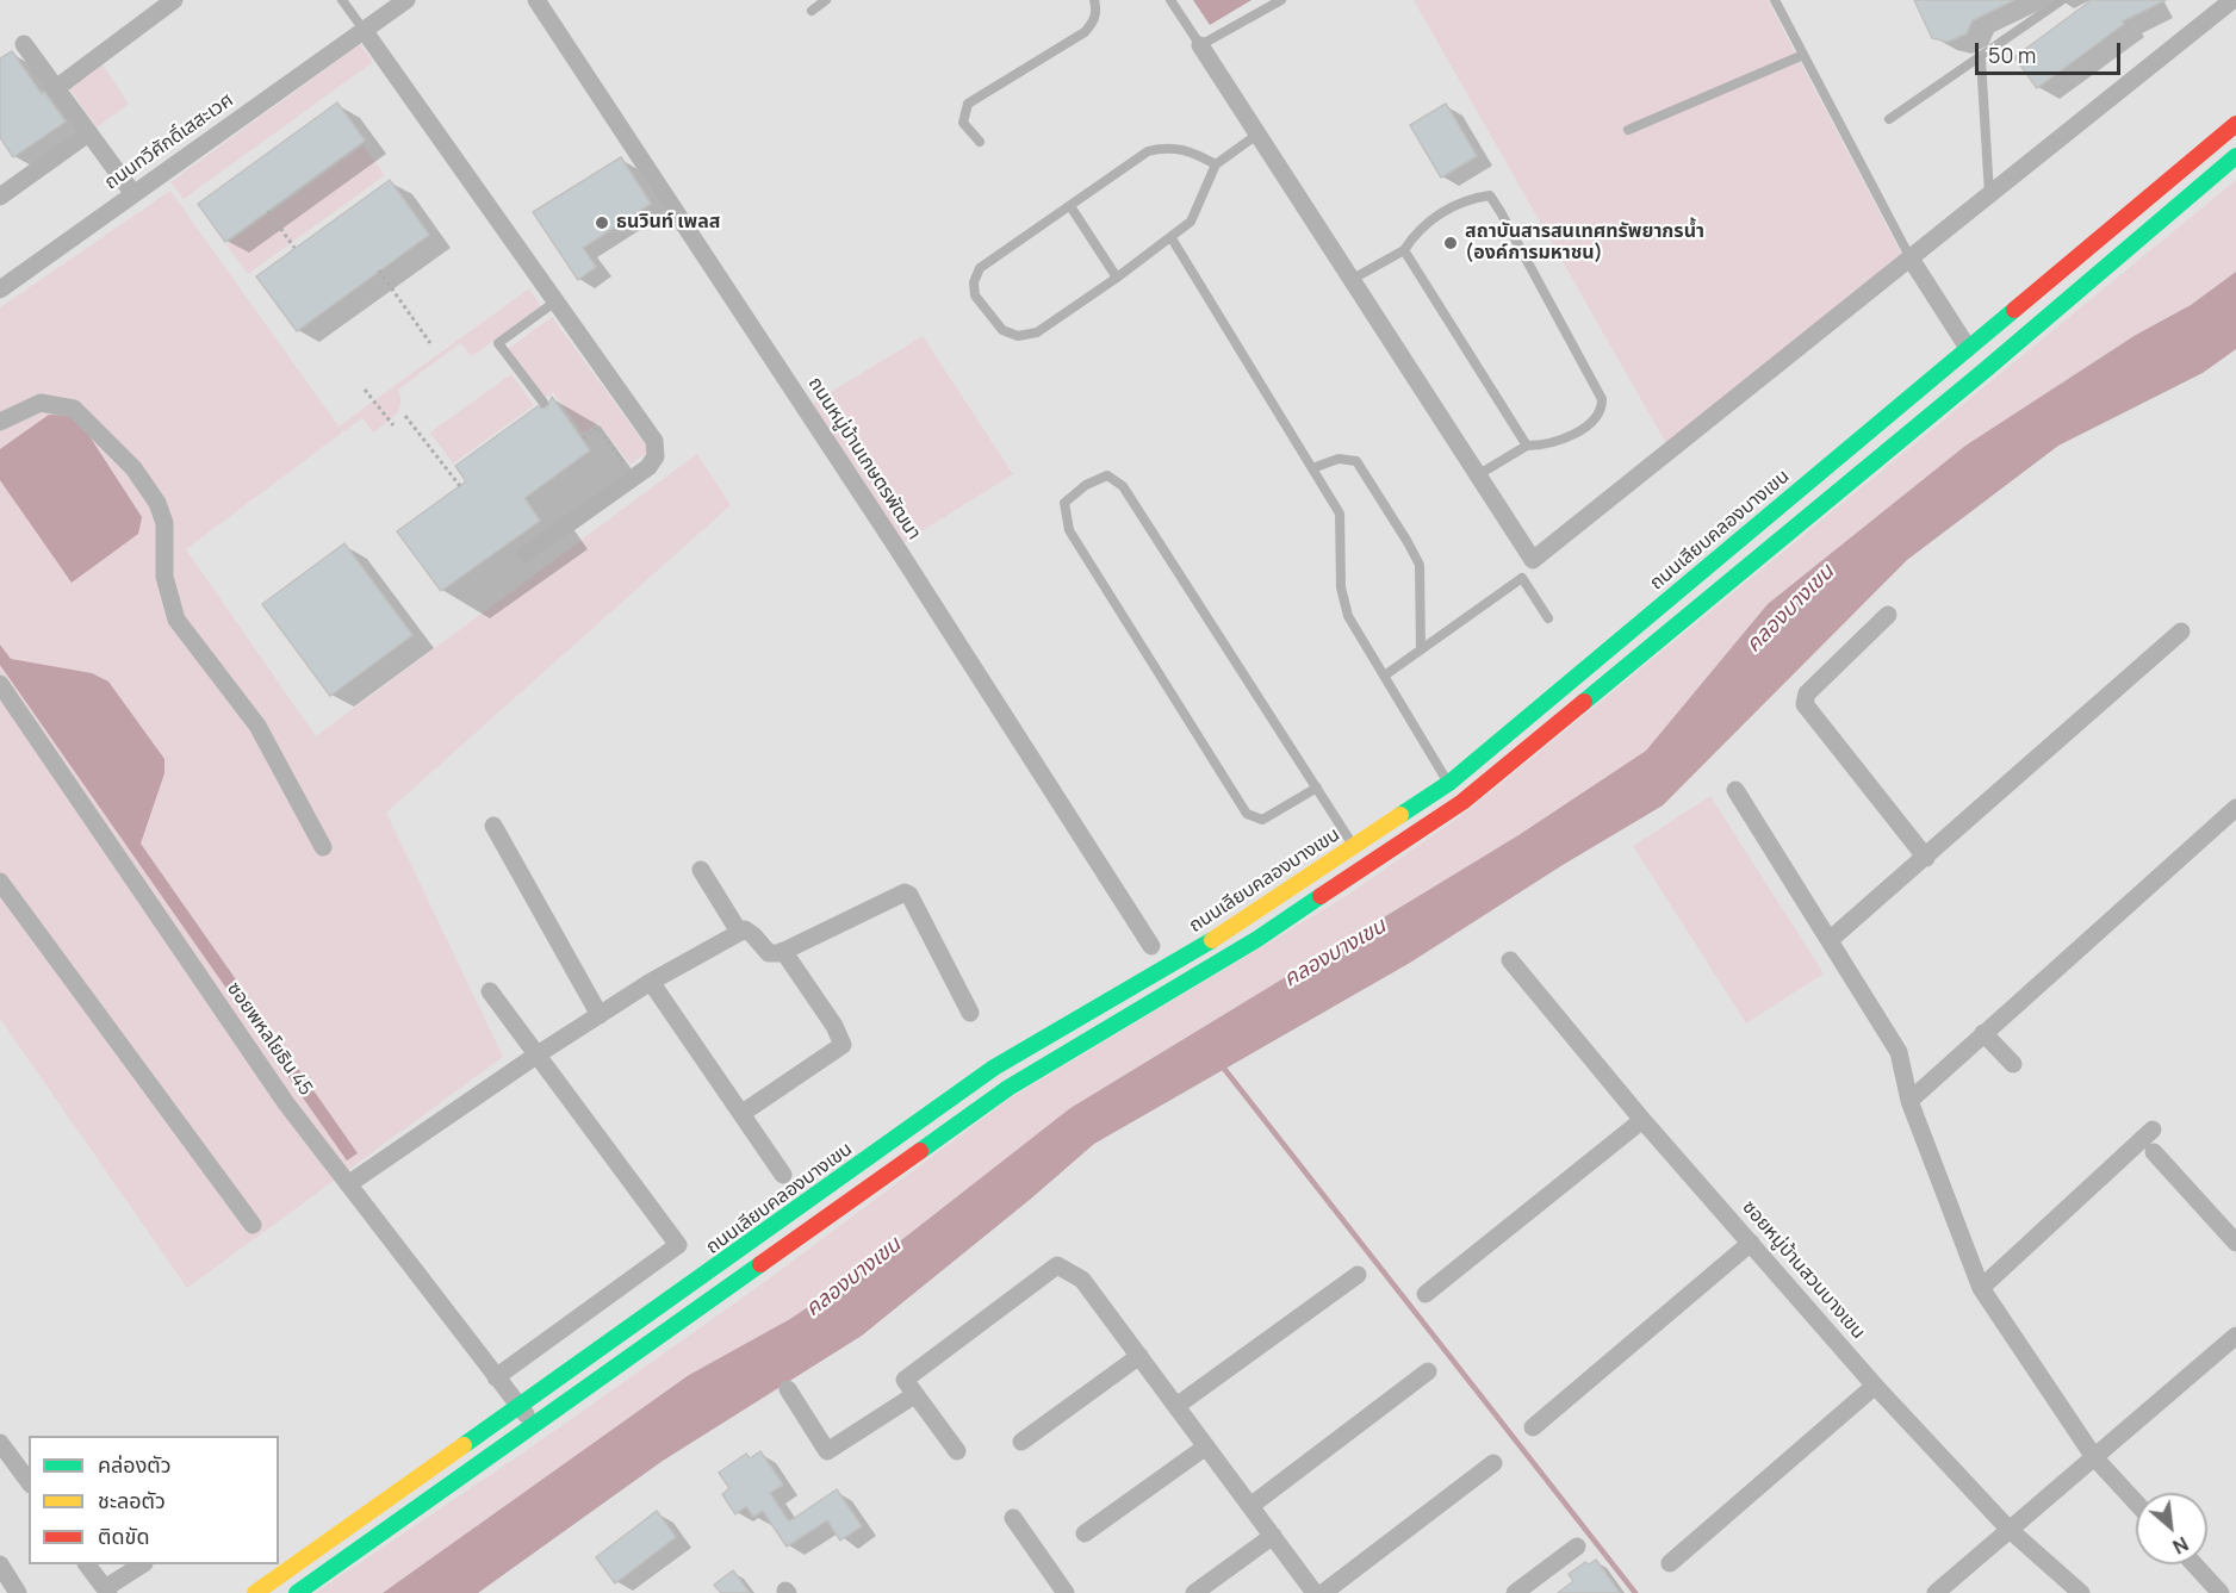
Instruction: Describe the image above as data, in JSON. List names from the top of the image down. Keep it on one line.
{"streets":{"main road":["ถนนเลียบคลองบางเขน"],"street":["ถนนทวีศักดิ์เสสะเวศ","ถนนหมู่บ้านเกษตรพัฒนา","ซอยพหลโยธิน 45","ซอยหมู่บ้านสวนบางเขน"]},"crossings":[["ถนนเลียบคลองบางเขน","ซอยพหลโยธิน 45"]],"water":["คลองบางเขน"],"places":["ธนวินท์ เพลส","สถาบันสารสนเทศทรัพยากรน้ำ (องค์การมหาชน)"],"legend":["คล่องตัว","ชะลอตัว","ติดขัด"],"scale_bar":"50 m","north":"bottom right"}
